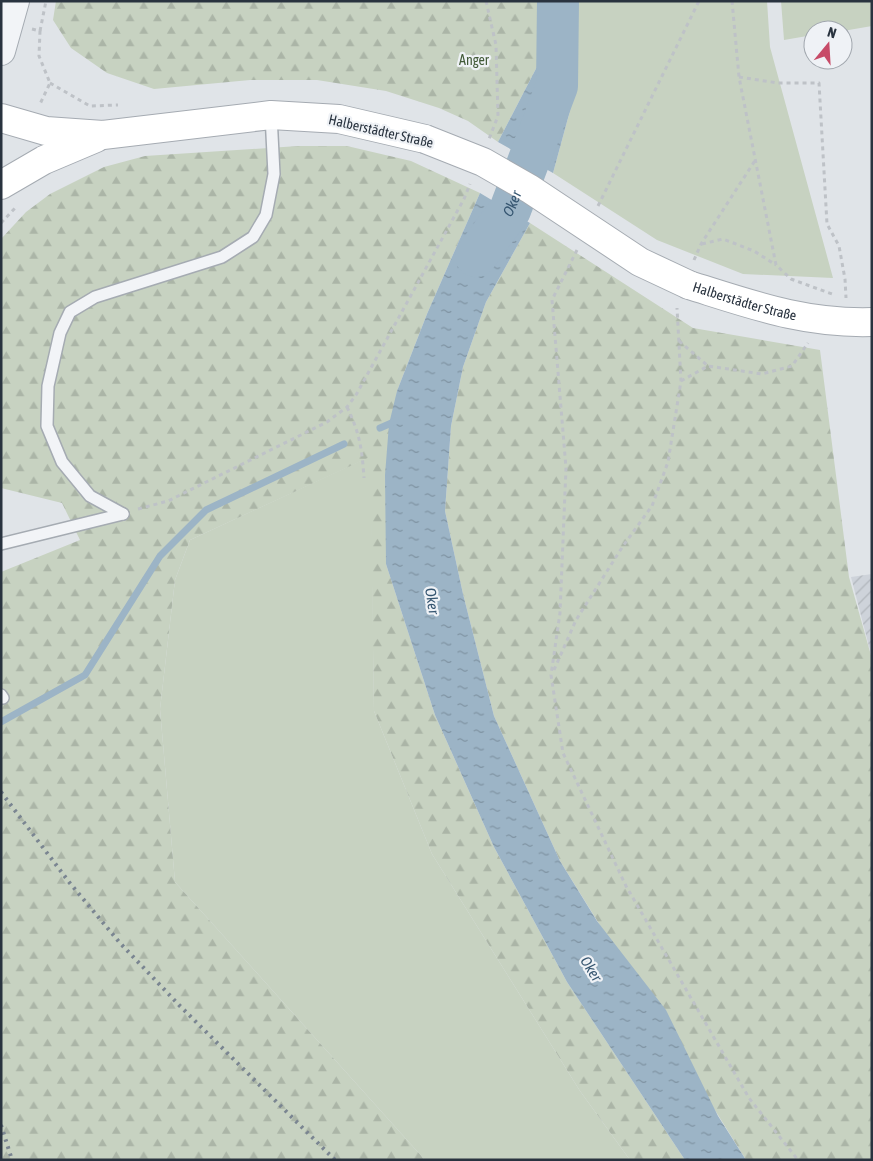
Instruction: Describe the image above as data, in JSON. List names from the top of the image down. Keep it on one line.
{"streets":{"main road":["Halberstädter Straße"]},"water":["Oker"],"parks":["Anger"],"north":"top"}
